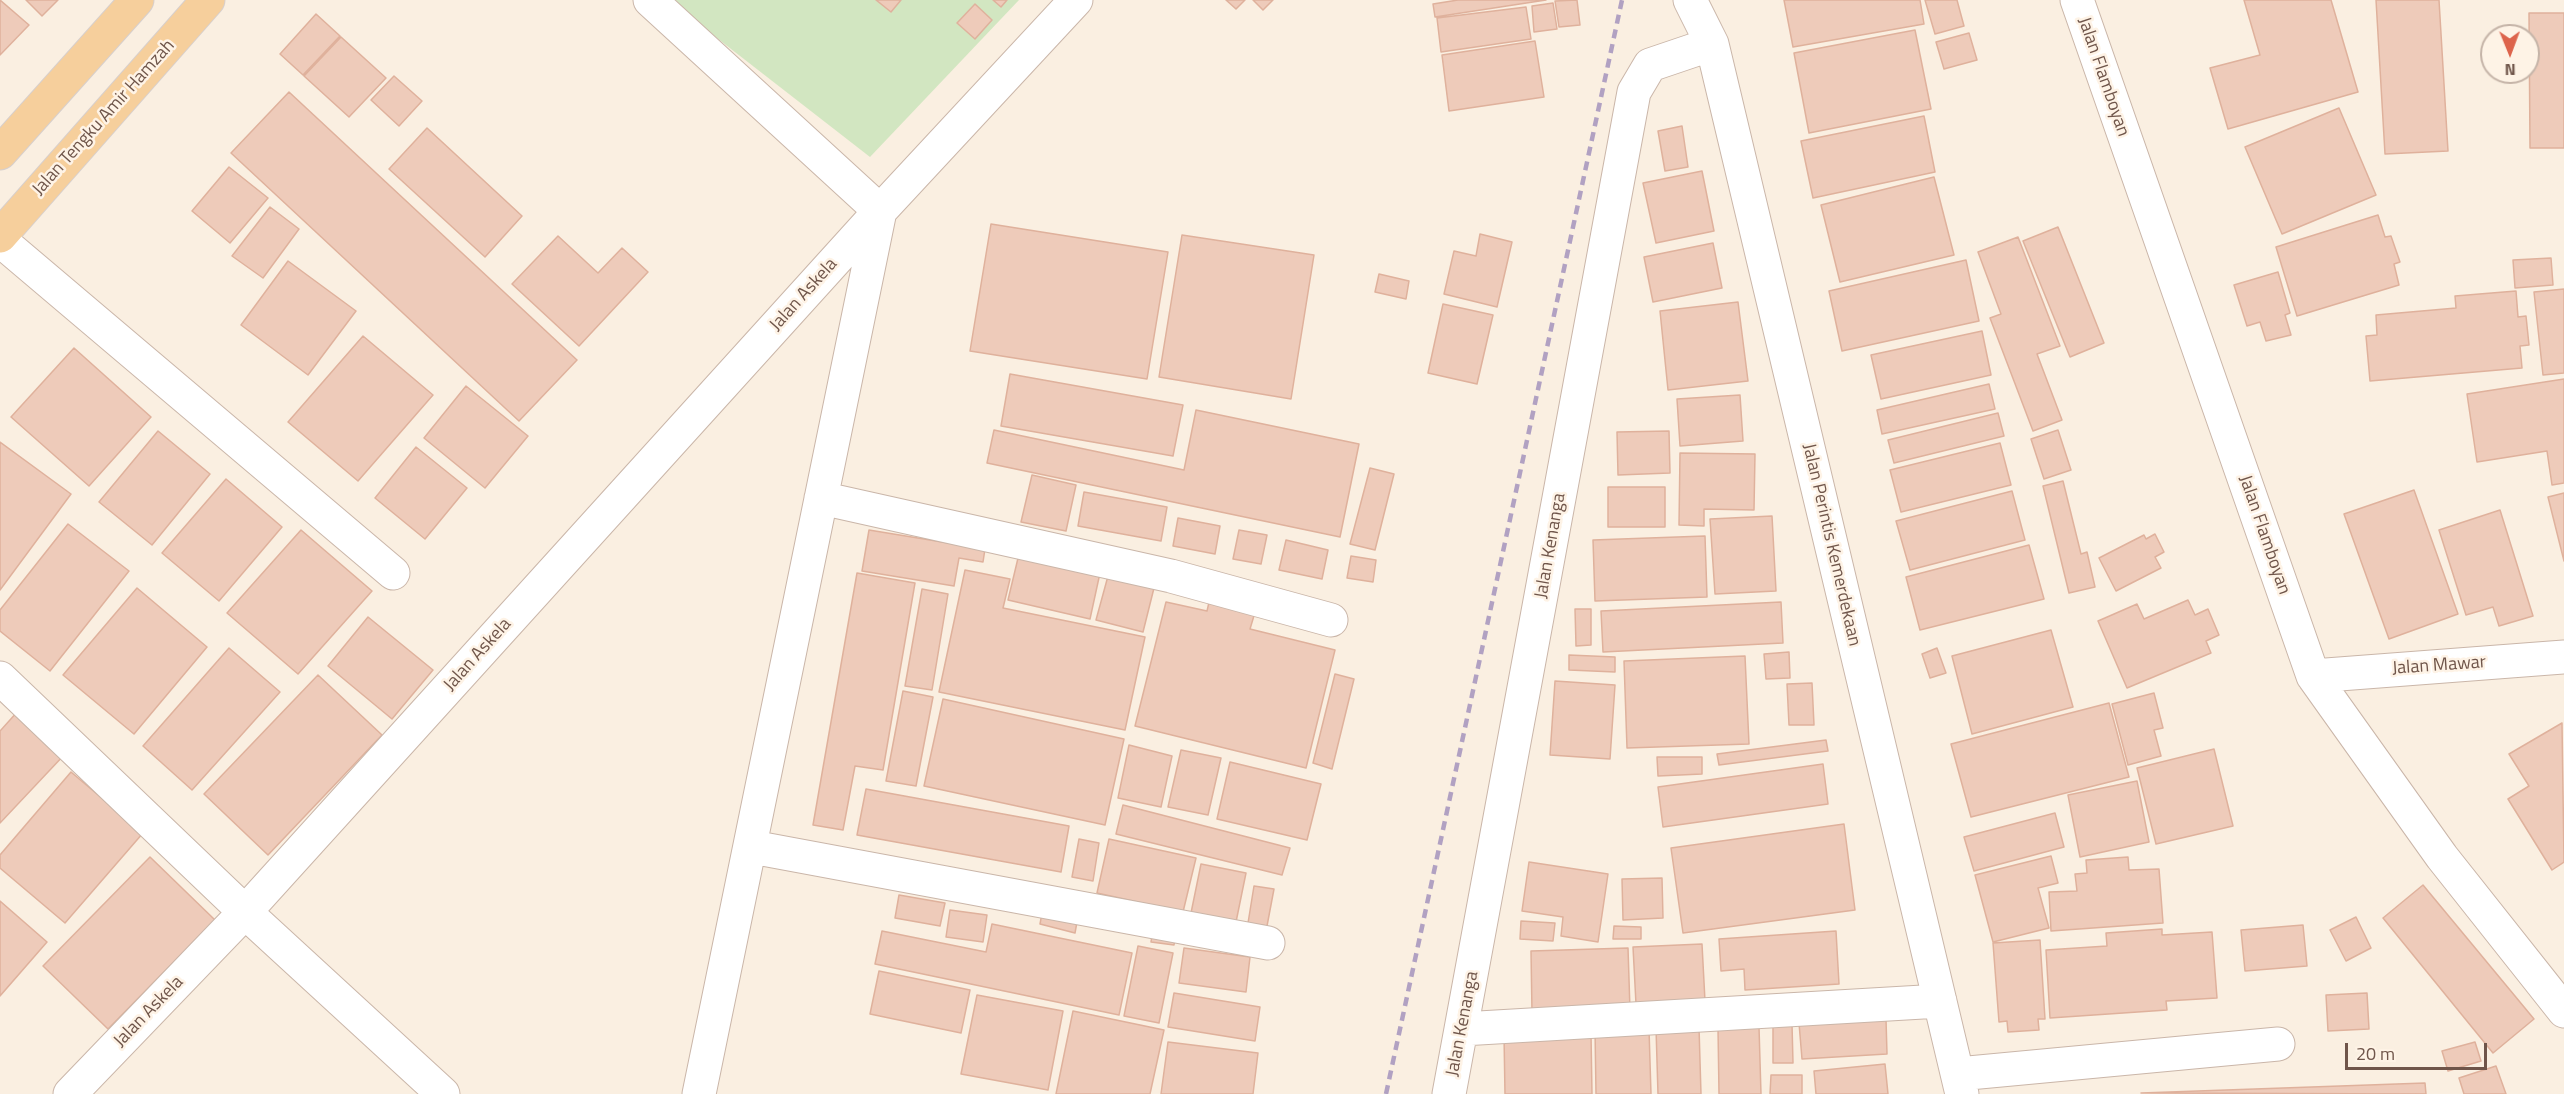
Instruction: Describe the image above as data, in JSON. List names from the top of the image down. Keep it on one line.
{"streets":{"main road":["Jalan Tengku Amir Hamzah"],"street":["Jalan Flamboyan","Jalan Askela","Jalan Perintis Kemerdekaan","Jalan Kenanga","Jalan Mawar"]},"crossings":[["Jalan Flamboyan","Jalan Mawar"],["Jalan Perintis Kemerdekaan","Jalan Kenanga"]],"scale_bar":"20 m","north":"bottom"}
